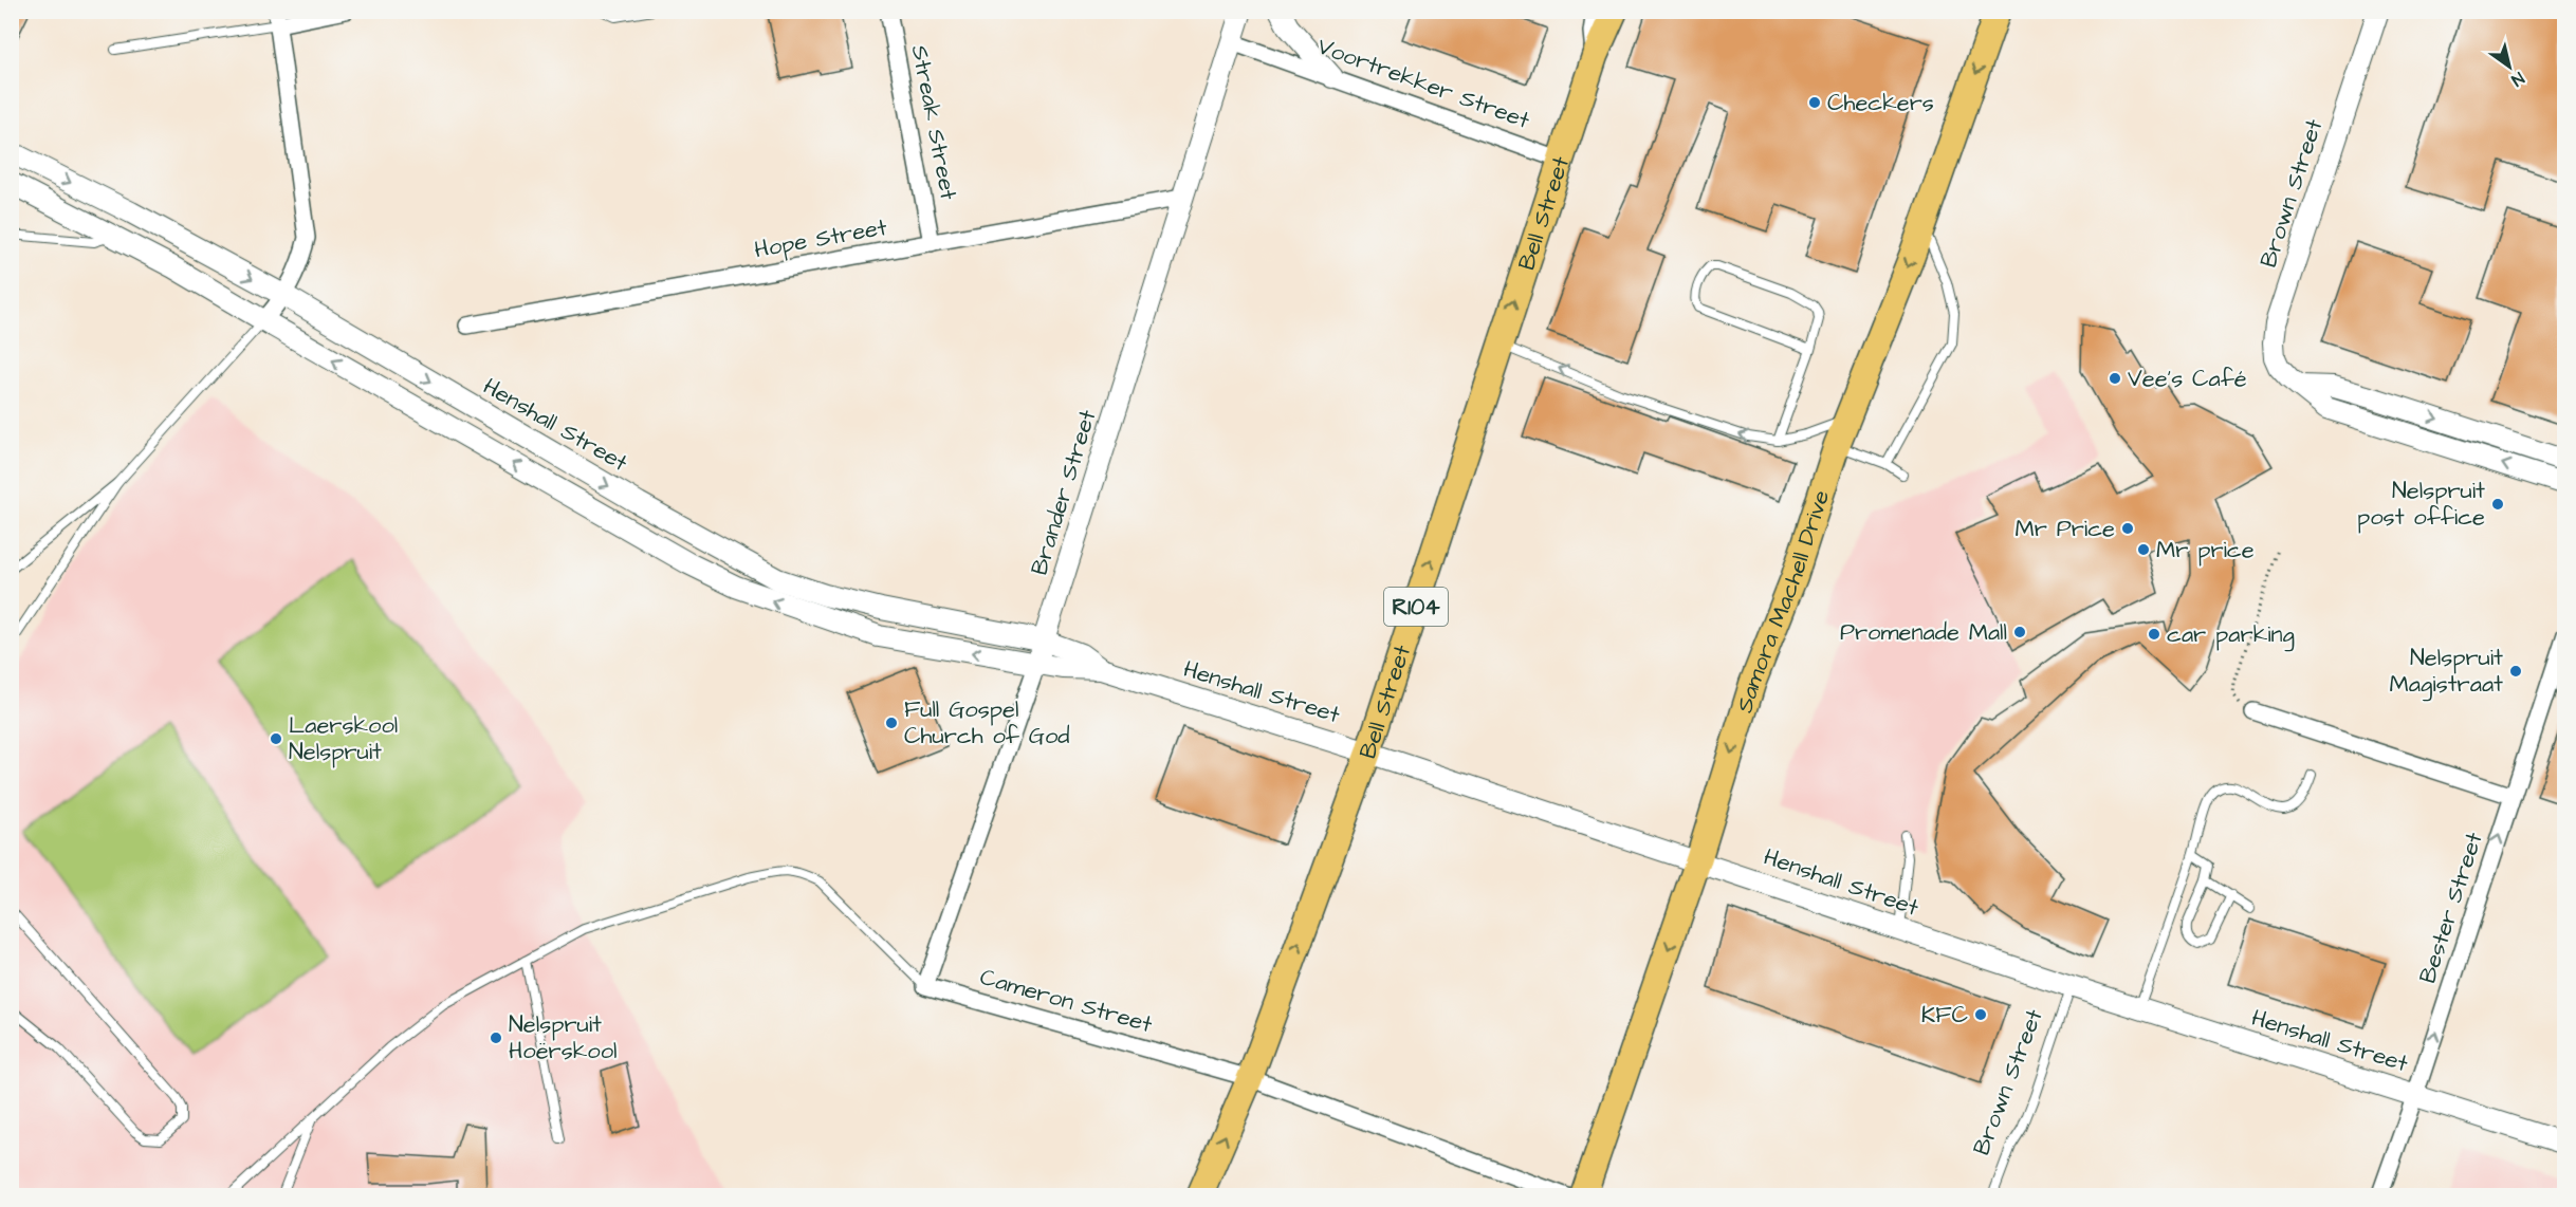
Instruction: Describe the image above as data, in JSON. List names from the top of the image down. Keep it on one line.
{"streets":{"main road":["Bell Street","Samora Machell Drive","R104"],"street":["Voortrekker Street","Streak Street","Brown Street","Hope Street","Henshall Street","Brander Street","Bester Street","Cameron Street"]},"crossings":[["Voortrekker Street","Bell Street"],["Voortrekker Street","Brander Street"],["Streak Street","Hope Street"],["Brown Street","Henshall Street"],["Bell Street","Henshall Street"],["Bell Street","Cameron Street"],["Hope Street","Brander Street"],["Henshall Street","Brander Street"],["Henshall Street","Samora Machell Drive"],["Henshall Street","Bester Street"],["Brander Street","Cameron Street"]],"one_way":["Bell Street","Samora Machell Drive","Bester Street"],"places":["Checkers","Vee’s Café","Nelspruit post office","Mr Price","Mr price","Promenade Mall","car parking","Nelspruit Magistraat","Full Gospel Church of God","Laerskool Nelspruit","KFC","Nelspruit Hoërskool"],"north":"bottom right"}
